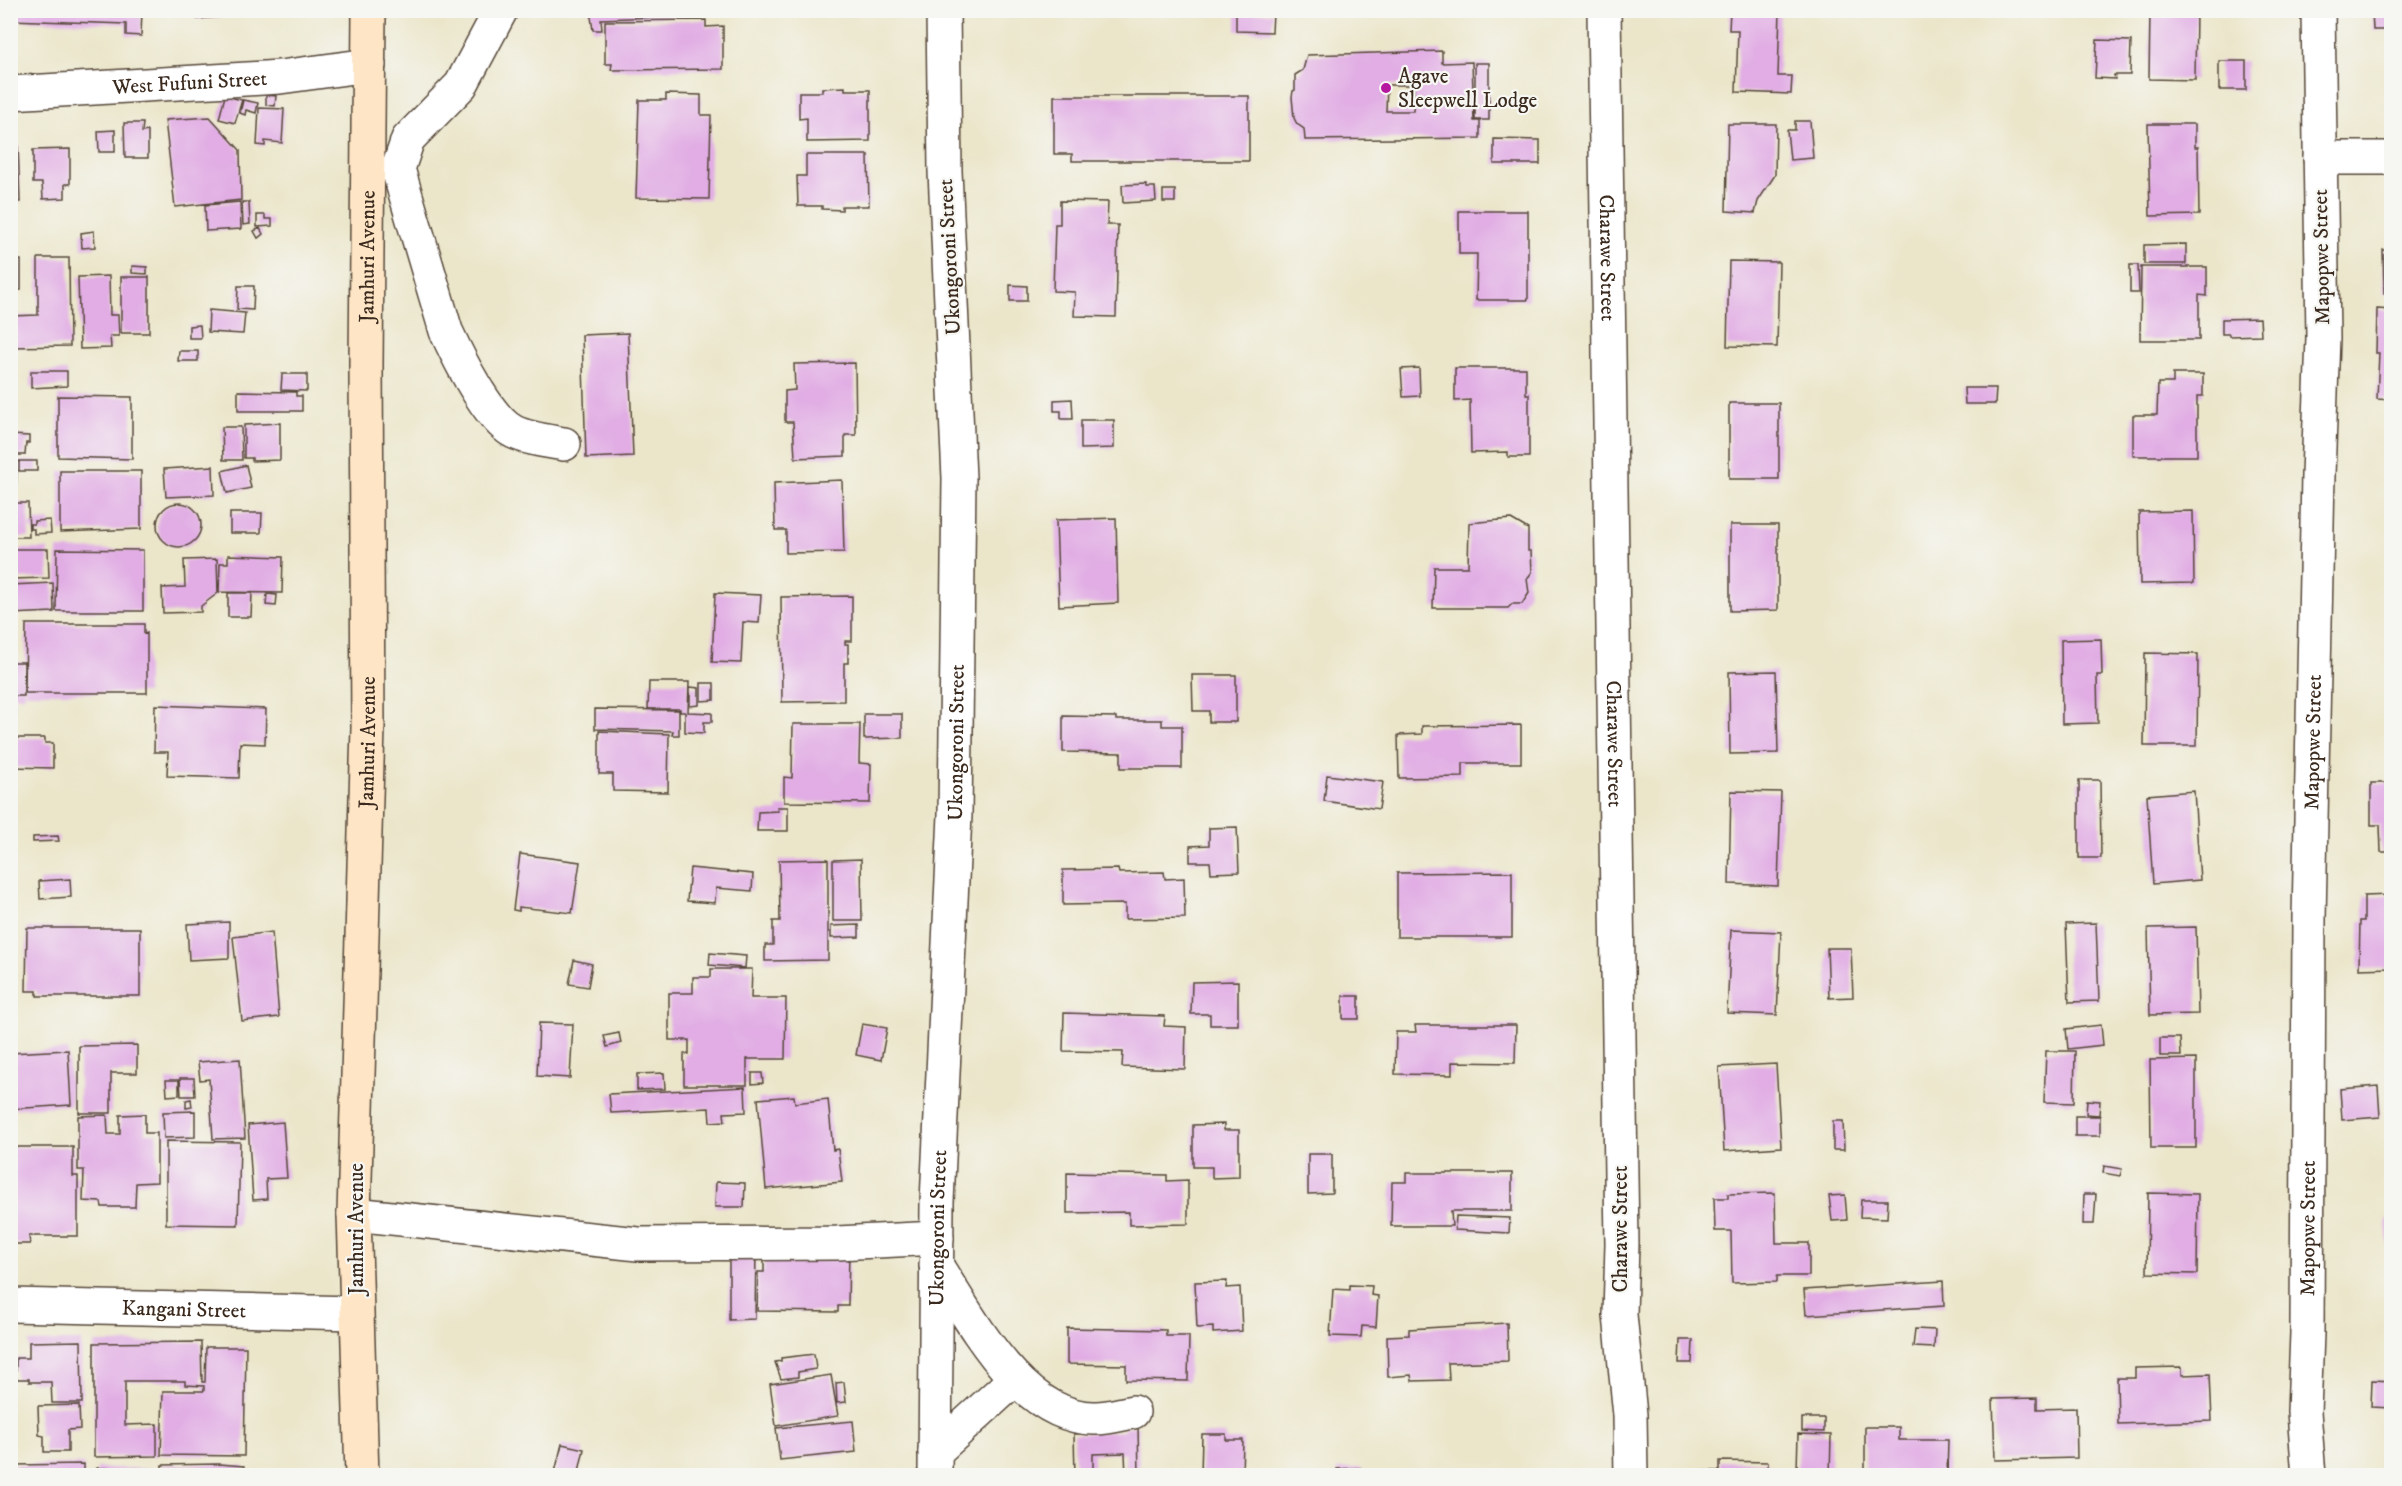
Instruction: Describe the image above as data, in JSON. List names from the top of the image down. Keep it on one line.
{"streets":{"street":["West Fufuni Street","Jamhuri Avenue","Ukongoroni Street","Charawe Street","Mapopwe Street","Kangani Street"]},"crossings":[["West Fufuni Street","Jamhuri Avenue"],["Jamhuri Avenue","Kangani Street"]],"places":["Agave Sleepwell Lodge"]}
